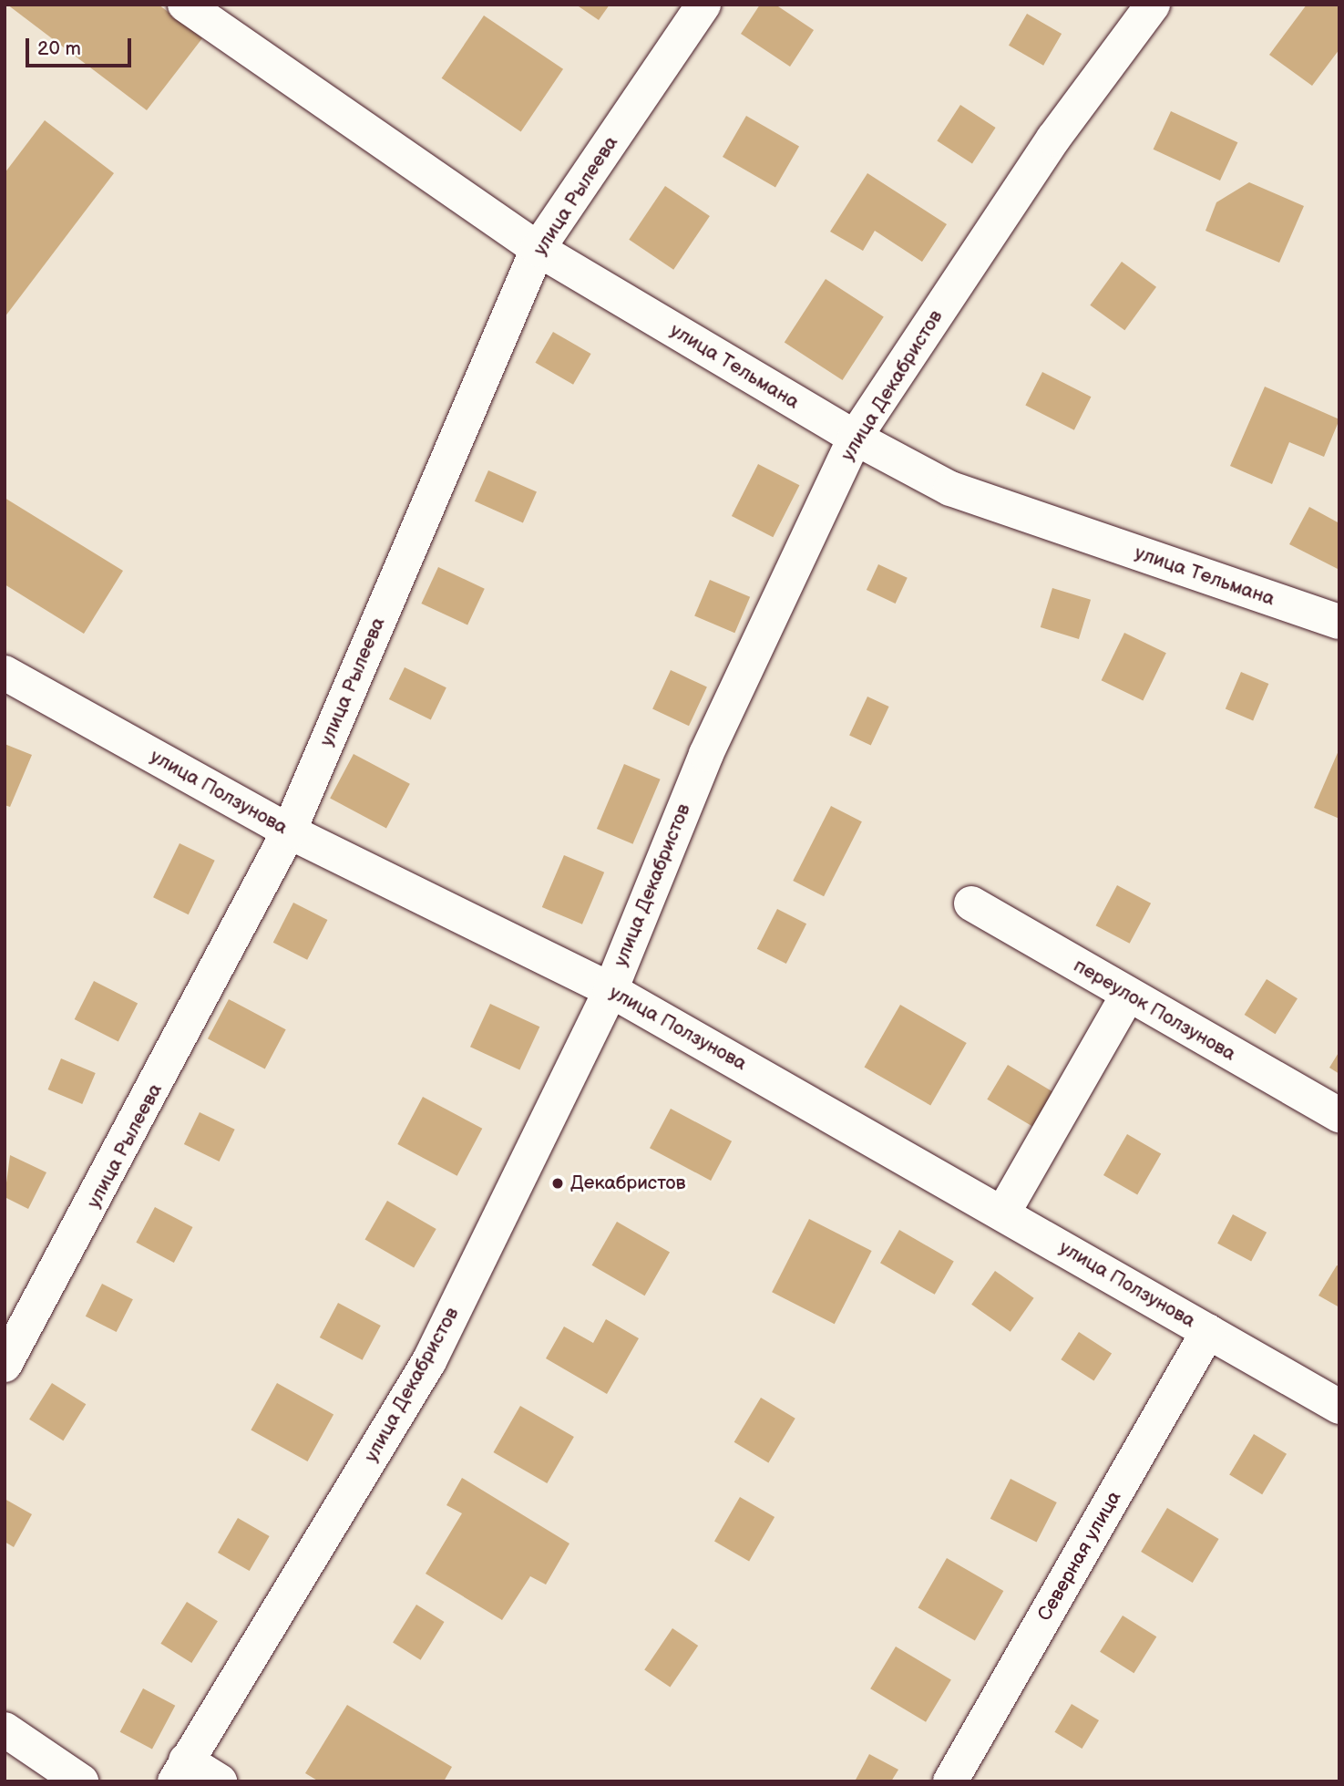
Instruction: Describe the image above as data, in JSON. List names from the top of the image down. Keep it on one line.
{"streets":{"street":["улица Рылеева","улица Тельмана","улица Декабристов","улица Ползунова","переулок Ползунова","Северная улица"]},"crossings":[["улица Рылеева","улица Тельмана"],["улица Рылеева","улица Ползунова"],["улица Тельмана","улица Декабристов"],["улица Декабристов","улица Ползунова"],["улица Ползунова","Северная улица"]],"places":["Декабристов"],"scale_bar":"20 m"}
